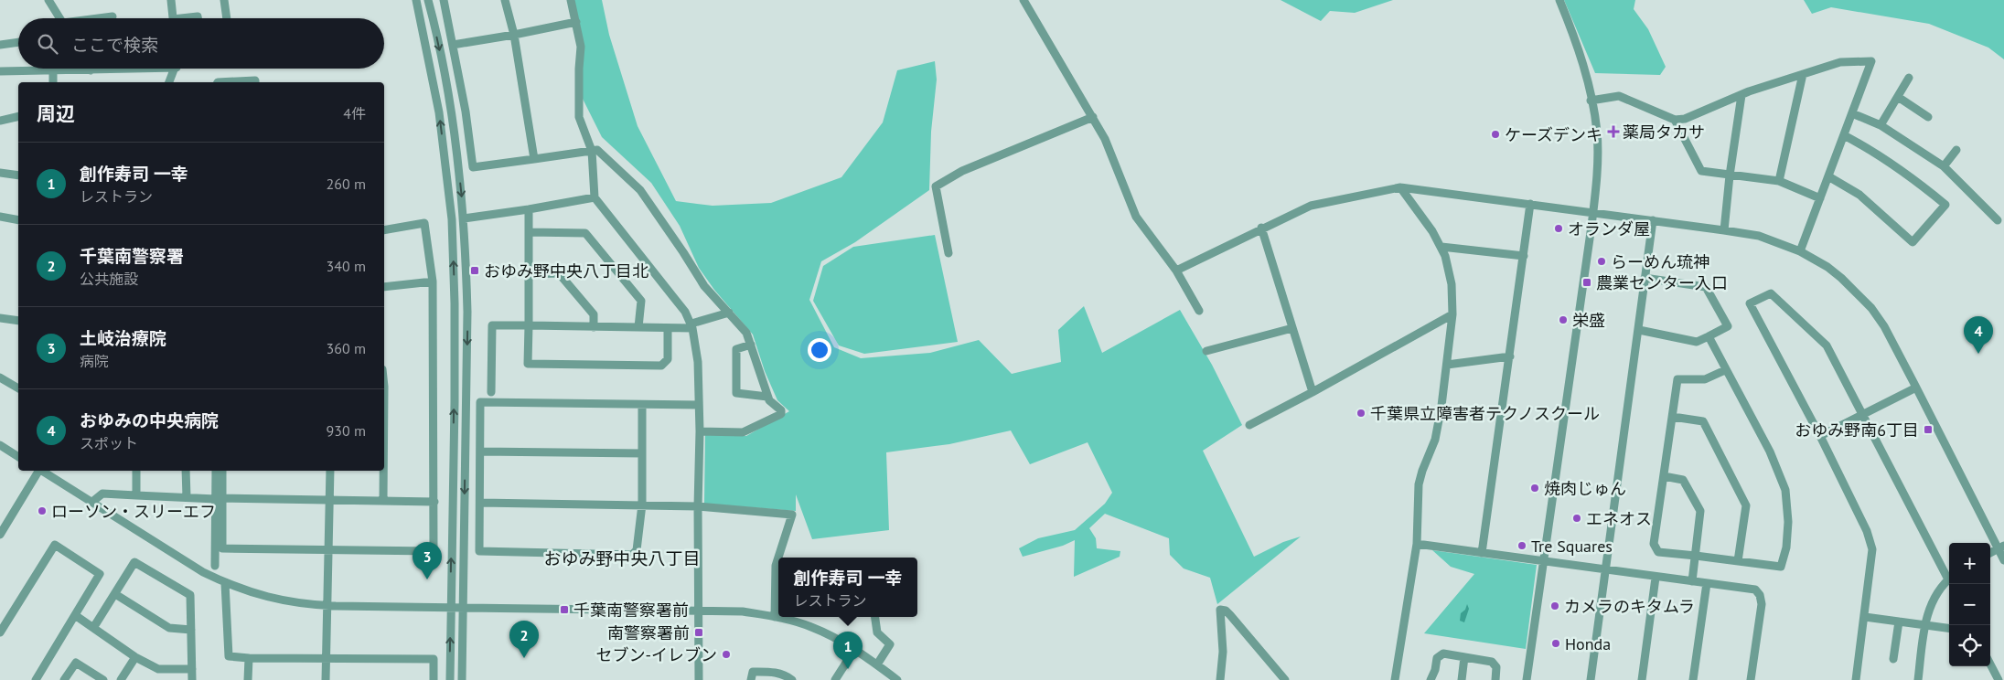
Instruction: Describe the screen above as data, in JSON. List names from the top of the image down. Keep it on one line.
{"districts":["おゆみ野中央八丁目"],"places":{"health":["薬局タカサ"],"other":["ケーズデンキ","オランダ屋","らーめん琉神","栄盛","千葉県立障害者テクノスクール","焼肉じゅん","ローソン・スリーエフ","エネオス","Tre Squares","カメラのキタムラ","Honda","セブン-イレブン"],"transit":["おゆみ野中央八丁目北","農業センター入口","おゆみ野南6丁目","千葉南警察署前","南警察署前"]},"page":{"search":"ここで検索","heading":["周辺","4件"],"list":[{"mark":"1","name":"創作寿司 一幸","note":"レストラン","value":"260 m"},{"mark":"2","name":"千葉南警察署","note":"公共施設","value":"340 m"},{"mark":"3","name":"土岐治療院","note":"病院","value":"360 m"},{"mark":"4","name":"おゆみの中央病院","note":"スポット","value":"930 m"}],"pins":["4","3","2","1"],"map_buttons":["+","−"],"popup":["創作寿司 一幸","レストラン"]}}
